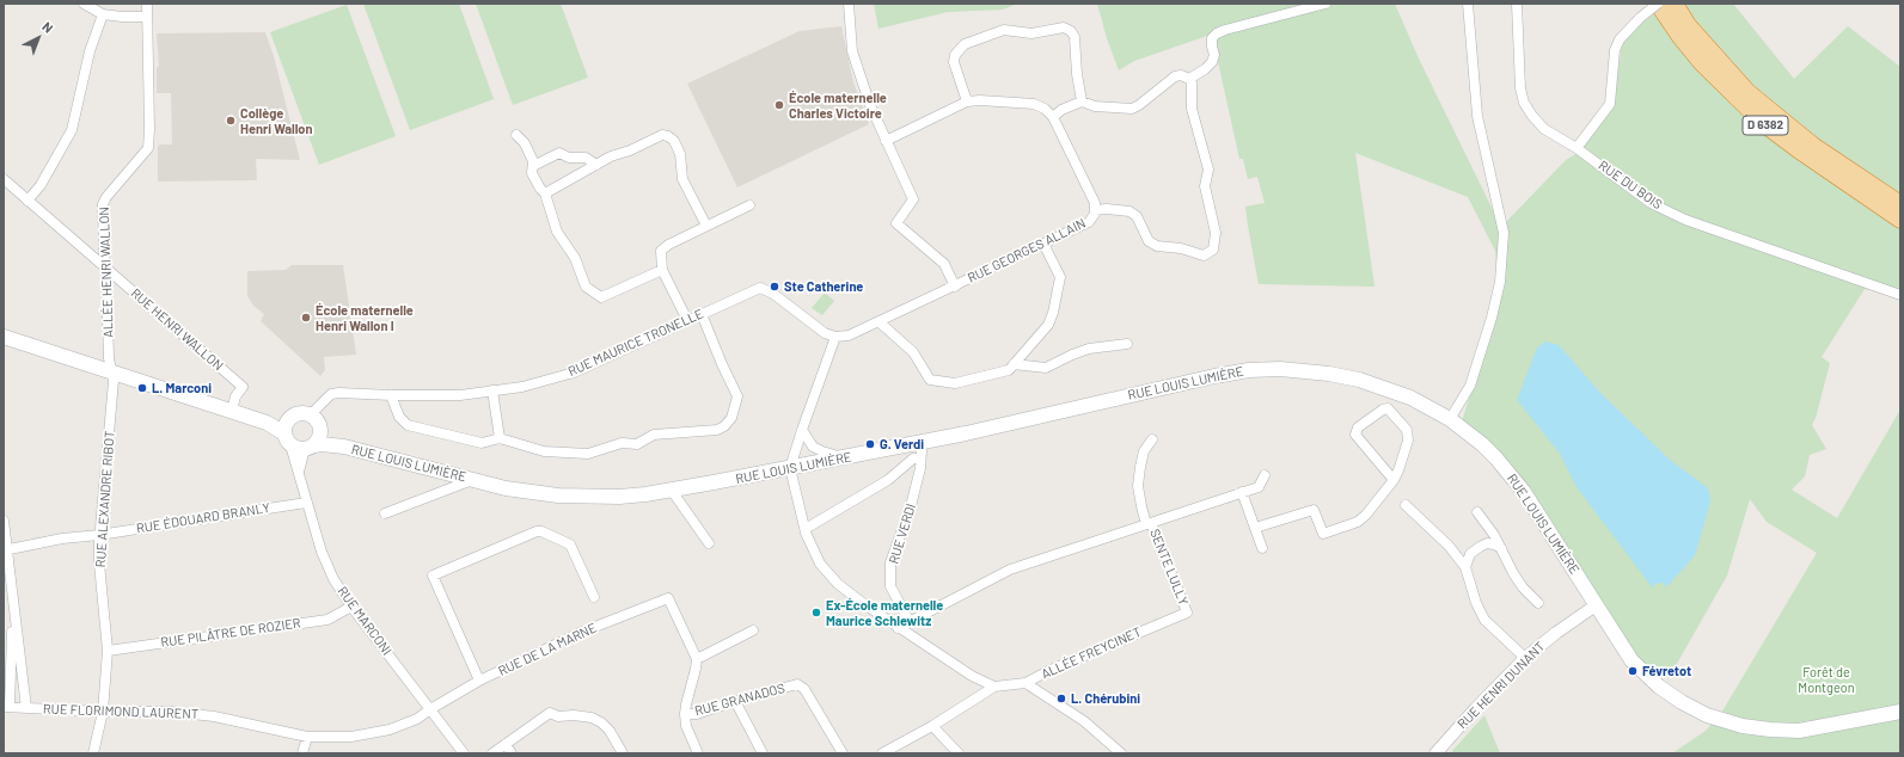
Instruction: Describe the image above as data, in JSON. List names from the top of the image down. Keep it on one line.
{"streets":{"highway":["D 6382"],"main road":["RUE LOUIS LUMIÈRE"],"street":["RUE DU BOIS","RUE GEORGES ALLAIN","ALLÉE HENRI WALLON","RUE HENRI WALLON","RUE MAURICE TRONELLE","RUE ALEXANDRE RIBOT","RUE ÉDOUARD BRANLY","RUE VERDI","SENTE LULLY","RUE MARCONI","RUE PILÂTRE DE ROZIER","RUE DE LA MARNE","ALLÉE FREYCINET","RUE HENRI DUNANT","RUE GRANADOS","RUE FLORIMOND LAURENT"]},"crossings":[["RUE GEORGES ALLAIN","RUE MAURICE TRONELLE"],["ALLÉE HENRI WALLON","RUE HENRI WALLON"],["ALLÉE HENRI WALLON","RUE ALEXANDRE RIBOT"],["RUE MAURICE TRONELLE","RUE LOUIS LUMIÈRE"],["RUE MAURICE TRONELLE","RUE MARCONI"],["RUE LOUIS LUMIÈRE","RUE VERDI"],["RUE LOUIS LUMIÈRE","RUE MARCONI"],["RUE LOUIS LUMIÈRE","RUE HENRI DUNANT"],["RUE ALEXANDRE RIBOT","RUE ÉDOUARD BRANLY"],["RUE ALEXANDRE RIBOT","RUE PILÂTRE DE ROZIER"],["RUE ALEXANDRE RIBOT","RUE FLORIMOND LAURENT"],["RUE ÉDOUARD BRANLY","RUE MARCONI"],["SENTE LULLY","ALLÉE FREYCINET"],["RUE MARCONI","RUE PILÂTRE DE ROZIER"],["RUE MARCONI","RUE DE LA MARNE"],["RUE MARCONI","RUE FLORIMOND LAURENT"],["RUE DE LA MARNE","RUE FLORIMOND LAURENT"]],"parks":["Forêt de Montgeon"],"places":["École maternelle Charles Victoire","Collège Henri Wallon","Ste Catherine","École maternelle Henri Wallon I","L. Marconi","G. Verdi","Ex-École maternelle Maurice Schlewitz","Févretot","L. Chérubini"],"north":"top right"}
